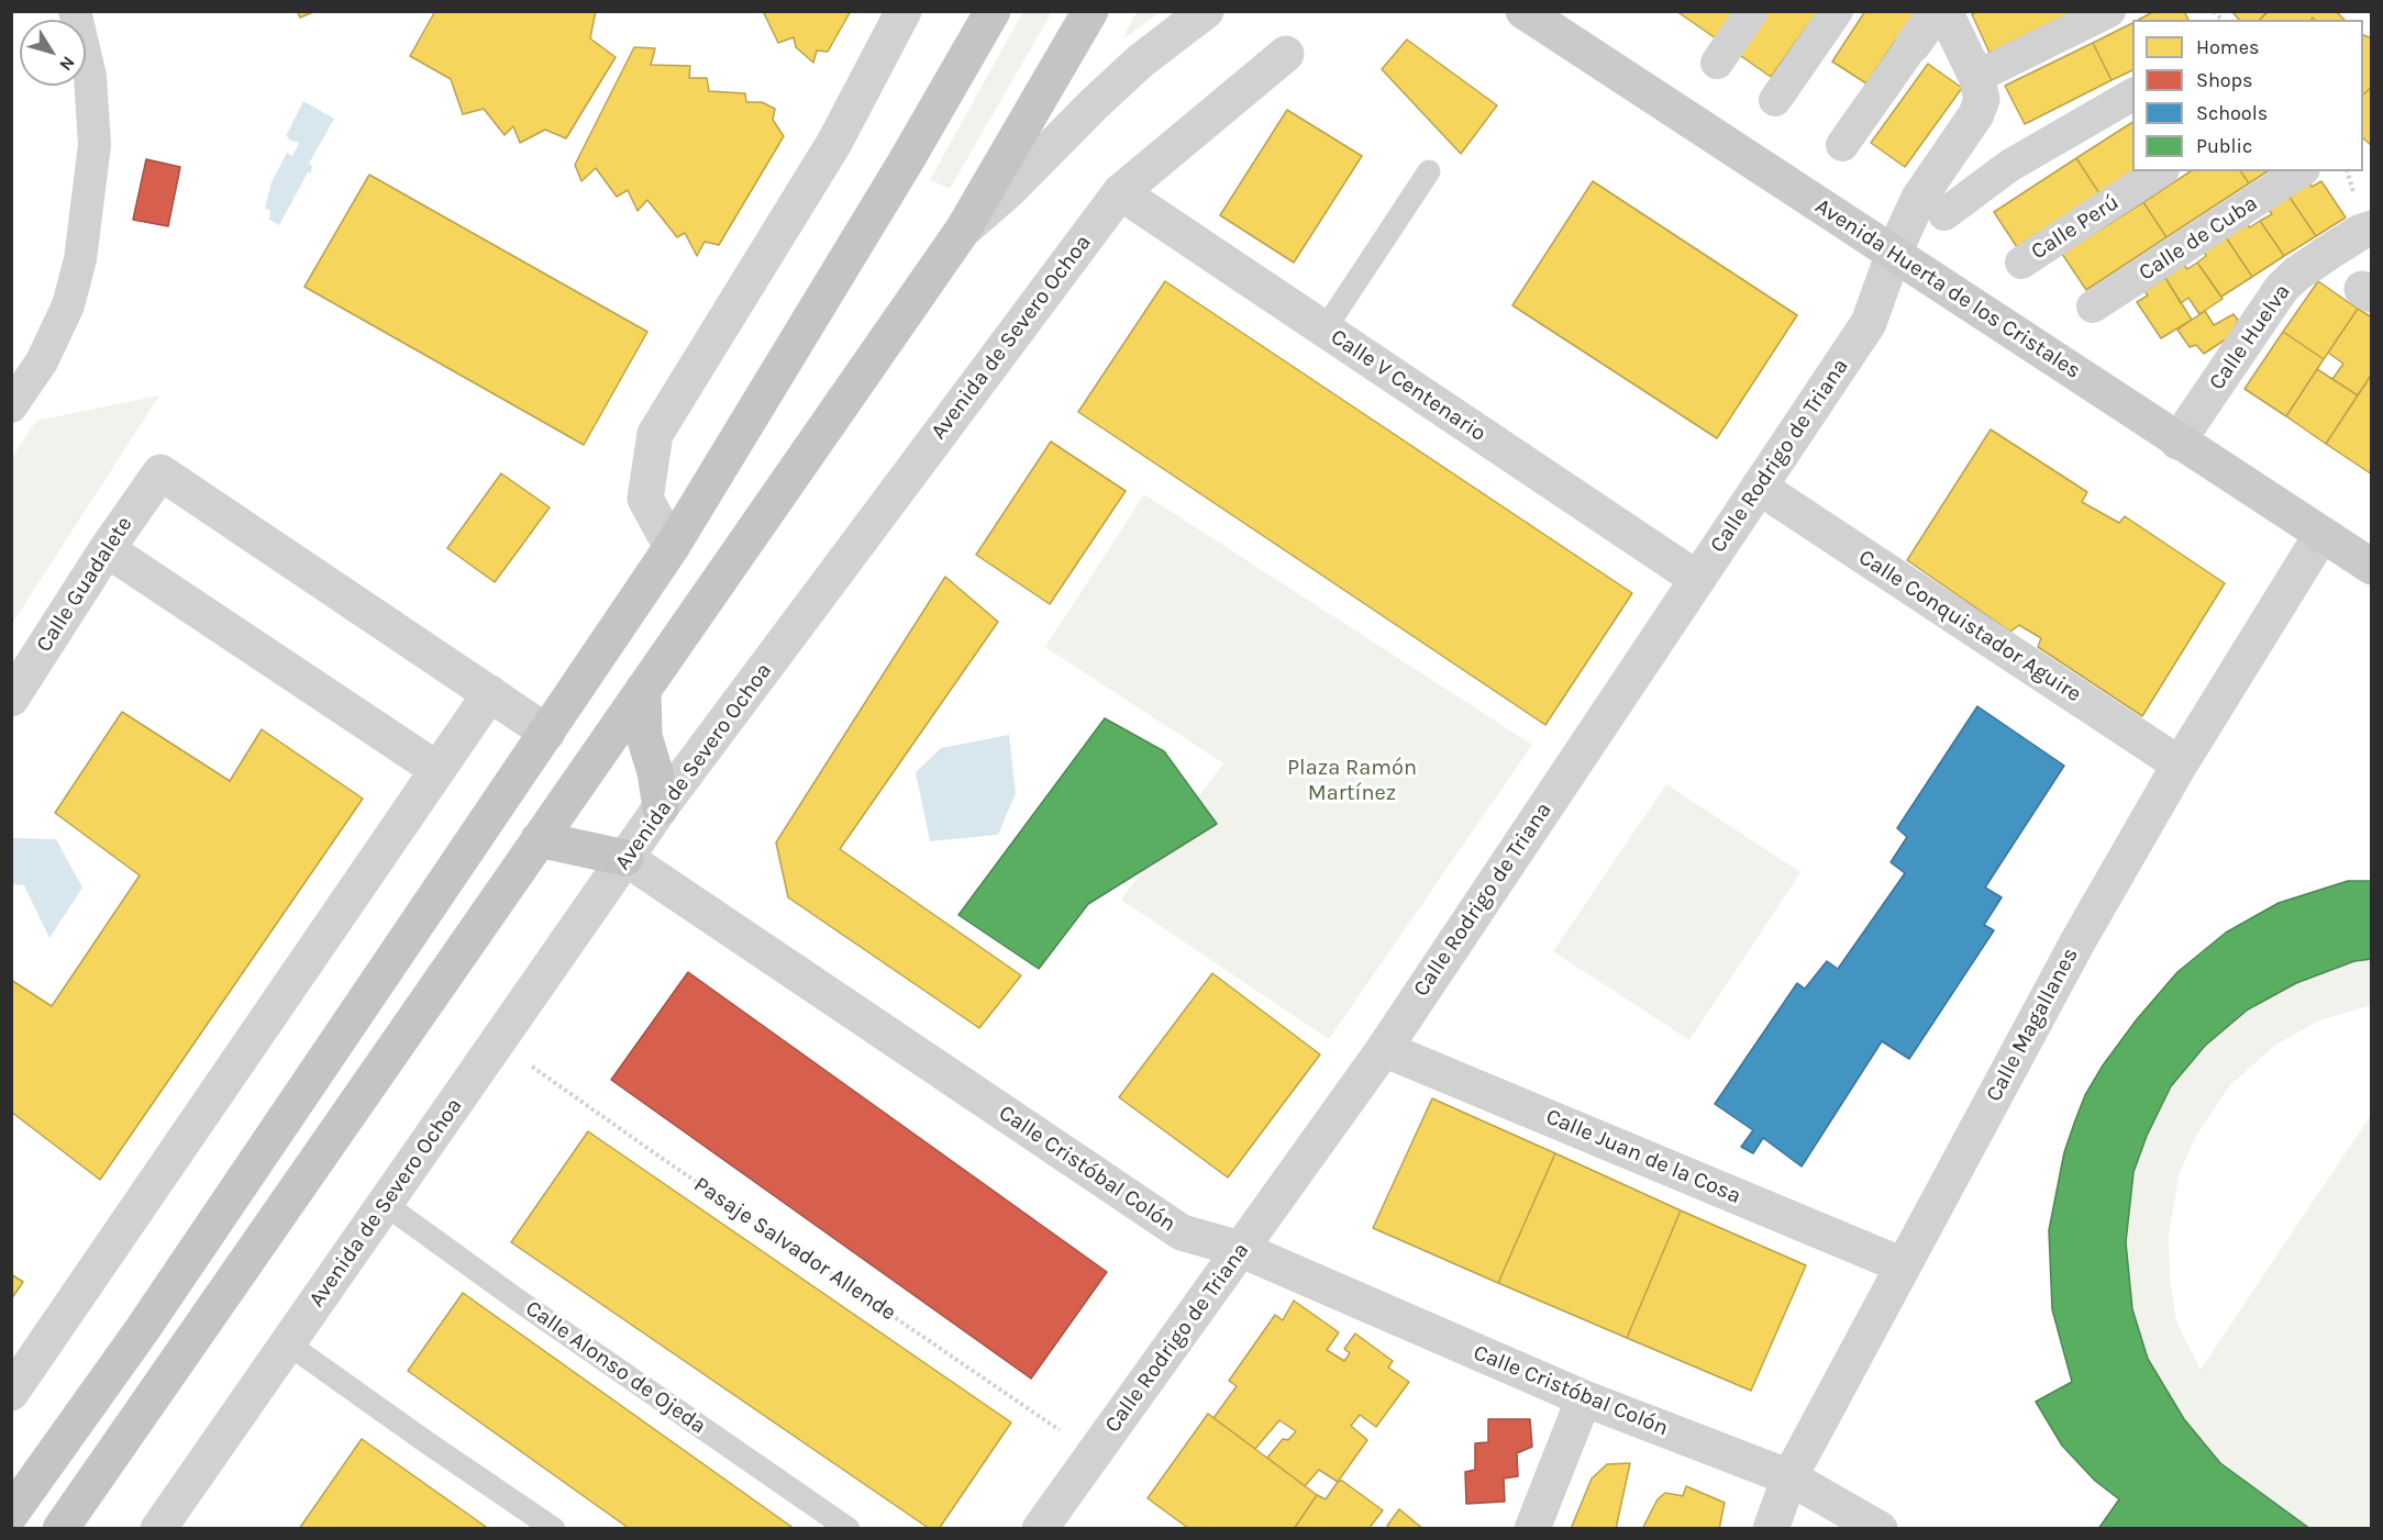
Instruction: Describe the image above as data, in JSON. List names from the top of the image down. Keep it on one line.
{"streets":{"main road":["Avenida Huerta de los Cristales"],"street":["Calle Perú","Calle de Cuba","Avenida de Severo Ochoa","Calle Huelva","Calle V Centenario","Calle Rodrigo de Triana","Calle Guadalete","Calle Conquistador Aguire","Calle Magallanes","Calle Juan de la Cosa","Calle Cristóbal Colón"],"lane":["Calle Alonso de Ojeda"],"path":["Pasaje Salvador Allende"]},"crossings":[["Avenida Huerta de los Cristales","Calle Huelva"],["Avenida Huerta de los Cristales","Calle Rodrigo de Triana"],["Avenida Huerta de los Cristales","Calle Magallanes"],["Avenida de Severo Ochoa","Calle V Centenario"],["Avenida de Severo Ochoa","Calle Cristóbal Colón"],["Avenida de Severo Ochoa","Pasaje Salvador Allende"],["Avenida de Severo Ochoa","Calle Alonso de Ojeda"],["Calle V Centenario","Calle Rodrigo de Triana"],["Calle Rodrigo de Triana","Calle Conquistador Aguire"],["Calle Rodrigo de Triana","Calle Juan de la Cosa"],["Calle Rodrigo de Triana","Calle Cristóbal Colón"],["Calle Rodrigo de Triana","Pasaje Salvador Allende"],["Calle Conquistador Aguire","Calle Magallanes"],["Calle Magallanes","Calle Juan de la Cosa"],["Calle Magallanes","Calle Cristóbal Colón"]],"parks":["Plaza Ramón Martínez"],"legend":["Homes","Shops","Schools","Public"],"north":"bottom right"}
